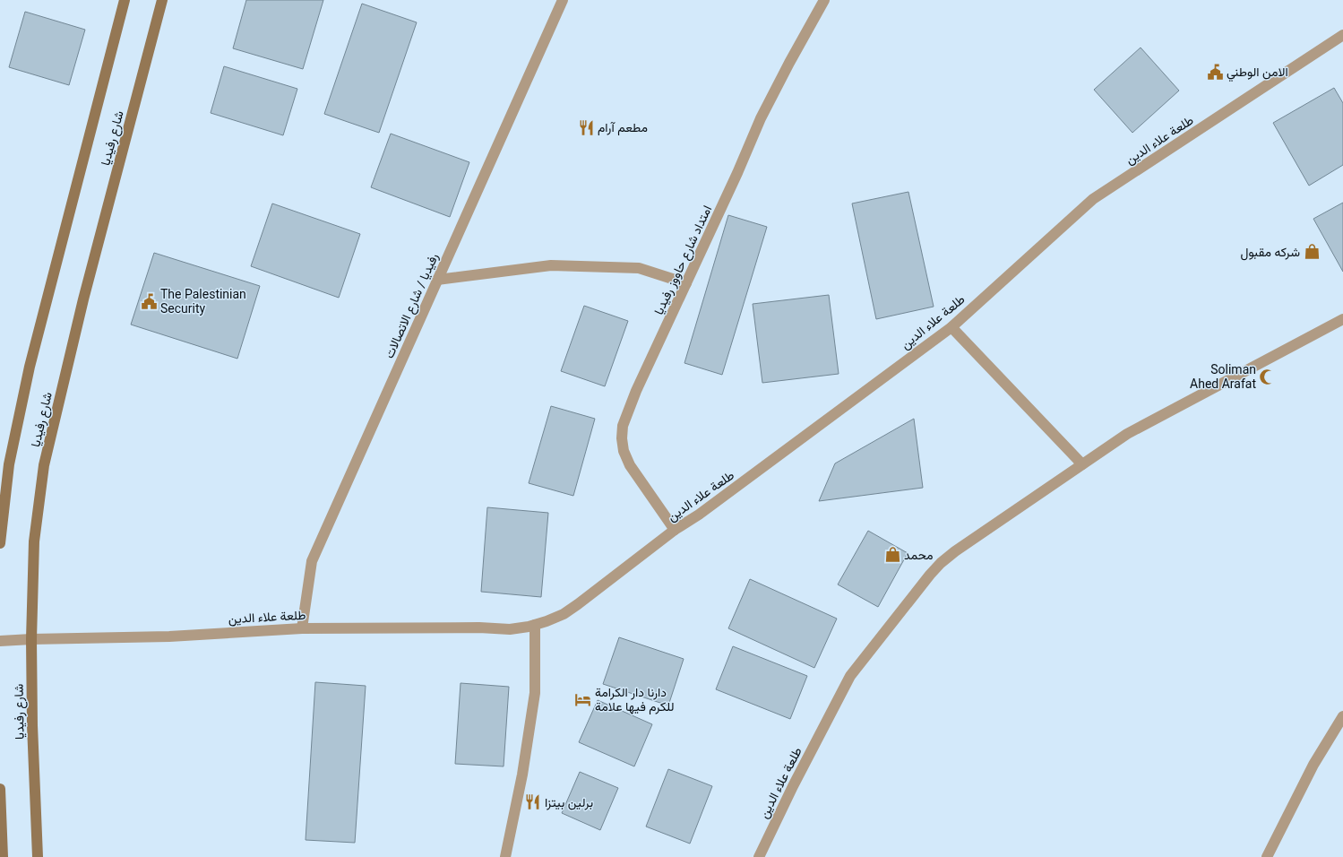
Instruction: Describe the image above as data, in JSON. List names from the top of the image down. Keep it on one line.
{"streets":{"main road":["شارع رفيديا"],"street":["طلعة علاء الدين","امتداد شارع حاووز رفيديا","رفيديا / شارع الاتصالات"]},"crossings":[["شارع رفيديا","طلعة علاء الدين"],["طلعة علاء الدين","امتداد شارع حاووز رفيديا"],["طلعة علاء الدين","رفيديا / شارع الاتصالات"]],"places":{"public building":["الامن الوطني","The Palestinian Security"],"restaurant":["مطعم آرام","برلين بيتزا"],"shop":["شركه مقبول","محمد"],"mosque":["Soliman Ahed Arafat"],"hotel":["دارنا دار الكرامة للكرم فيها علامة"]}}
